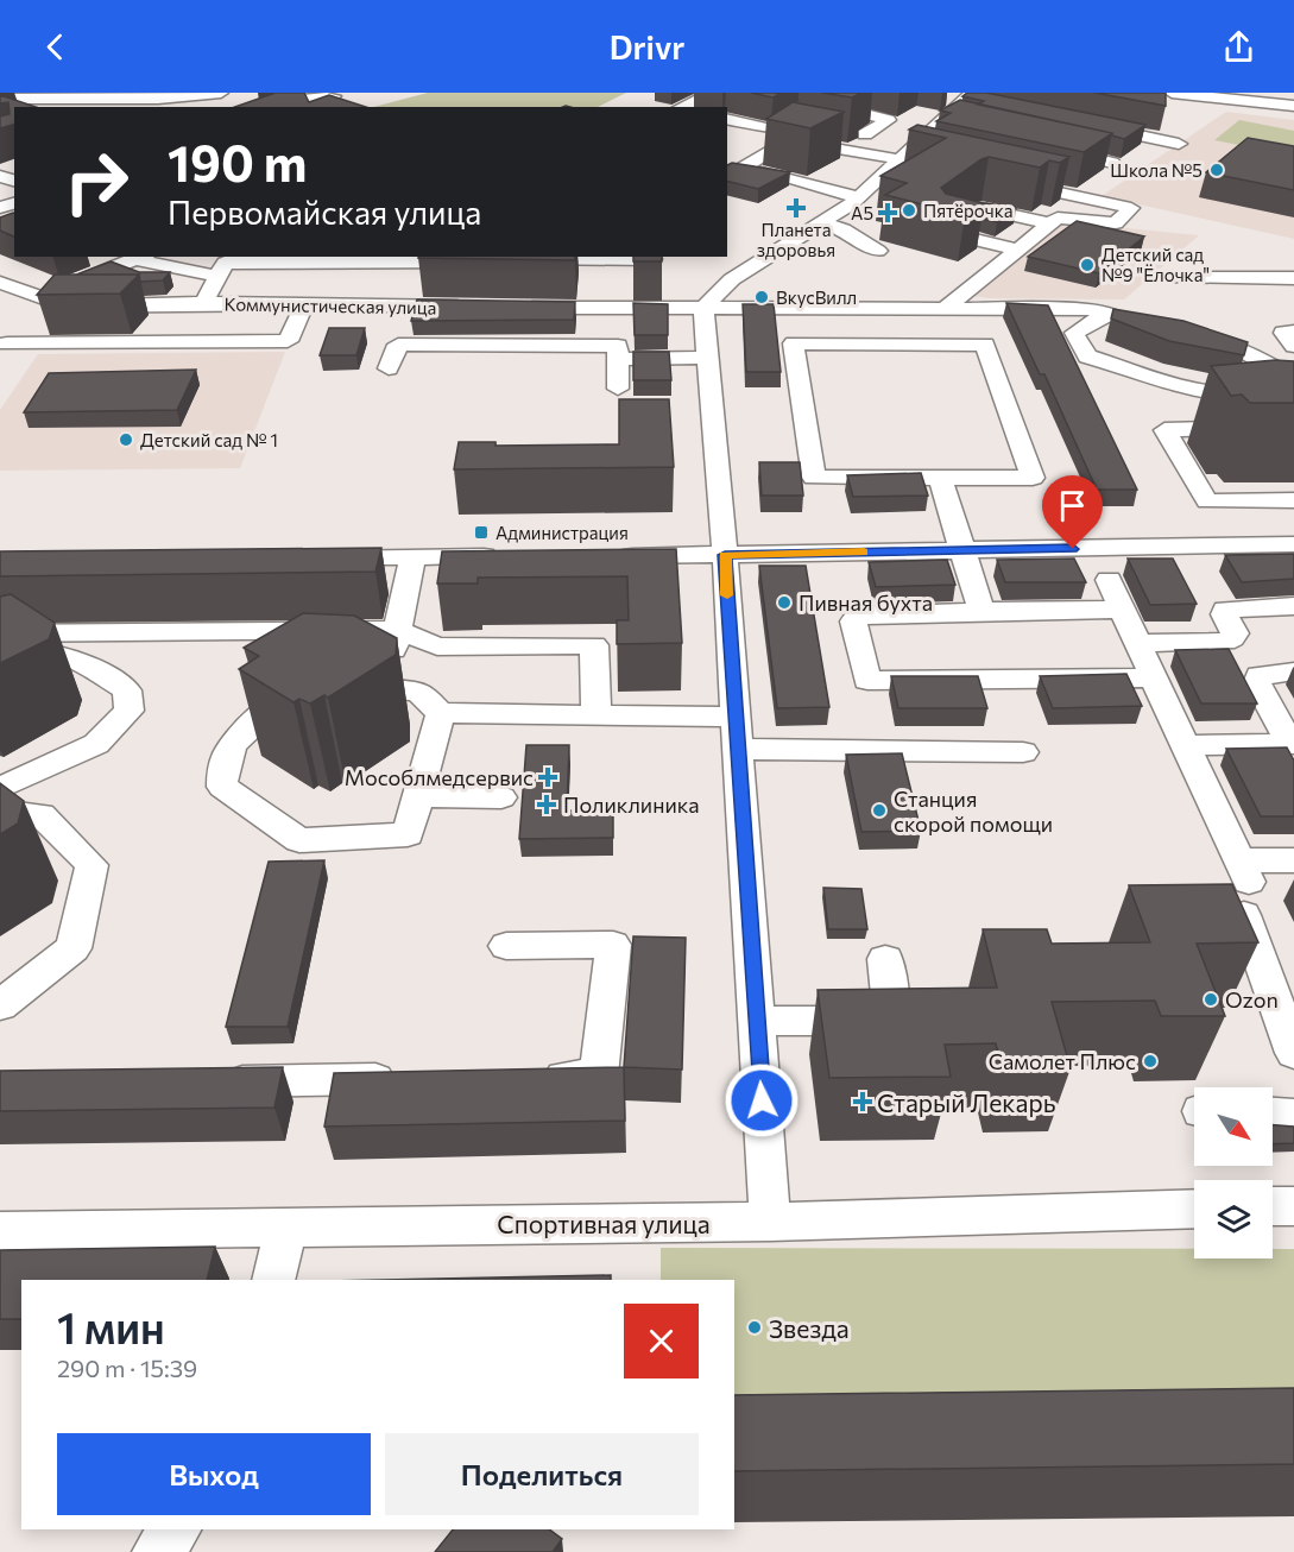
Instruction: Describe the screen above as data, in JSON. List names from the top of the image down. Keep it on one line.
{"streets":{"street":["Коммунистическая улица","Спортивная улица"]},"places":{"other":["Школа №5","Пятёрочка","Детский сад №9 \"Ёлочка\"","ВкусВилл","Детский сад № 1","Пивная бухта","Станция скорой помощи","Ozon","Самолет Плюс","Звезда"],"health":["Планета здоровья","А5","Мособлмедсервис","Поликлиника","Старый Лекарь"],"transit":["Администрация"]},"north":"bottom right","page":{"header":"Drivr","turn":["190 m","Первомайская улица"],"heading":["1 мин","290 m · 15:39"],"buttons":["Выход","Поделиться"]}}
